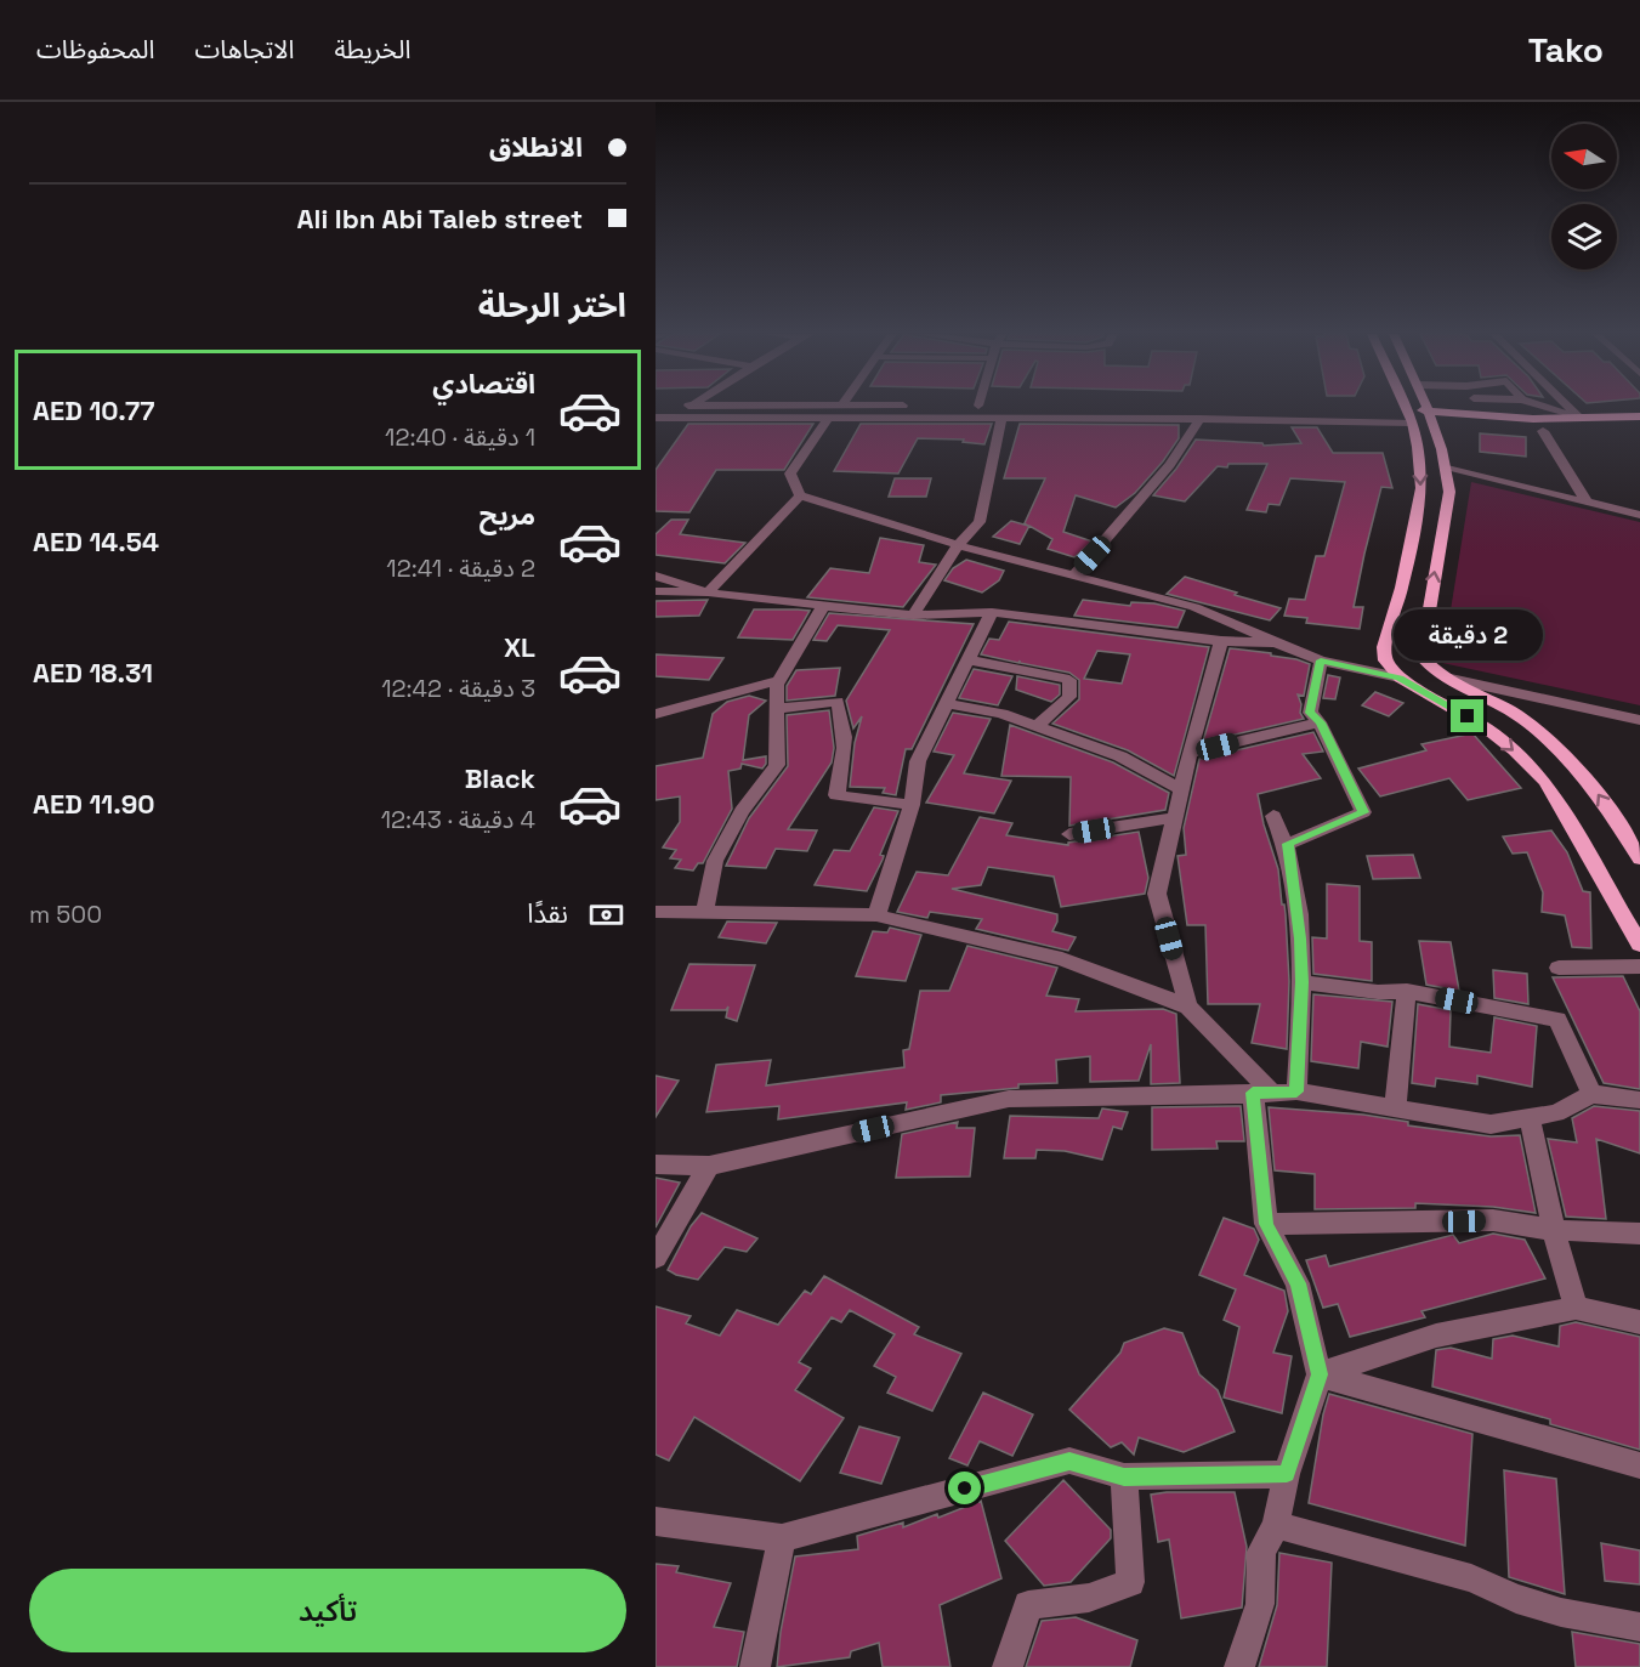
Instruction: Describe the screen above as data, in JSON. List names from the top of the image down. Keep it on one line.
{"north":"left","page":{"header":"Tako","nav":["الخريطة","الاتجاهات","المحفوظات"],"banner":["الانطلاق","Ali Ibn Abi Taleb street"],"heading":"اختر الرحلة","list":[{"name":"اقتصادي","note":"1 دقيقة · 12:40","value":"AED 10.77"},{"name":"مريح","note":"2 دقيقة · 12:41","value":"AED 14.54"},{"name":"XL","note":"3 دقيقة · 12:42","value":"AED 18.31"},{"name":"Black","note":"4 دقيقة · 12:43","value":"AED 11.90"}],"bubble":"2 دقيقة","pay":["نقدًا","500 m"],"buttons":"تأكيد"}}
